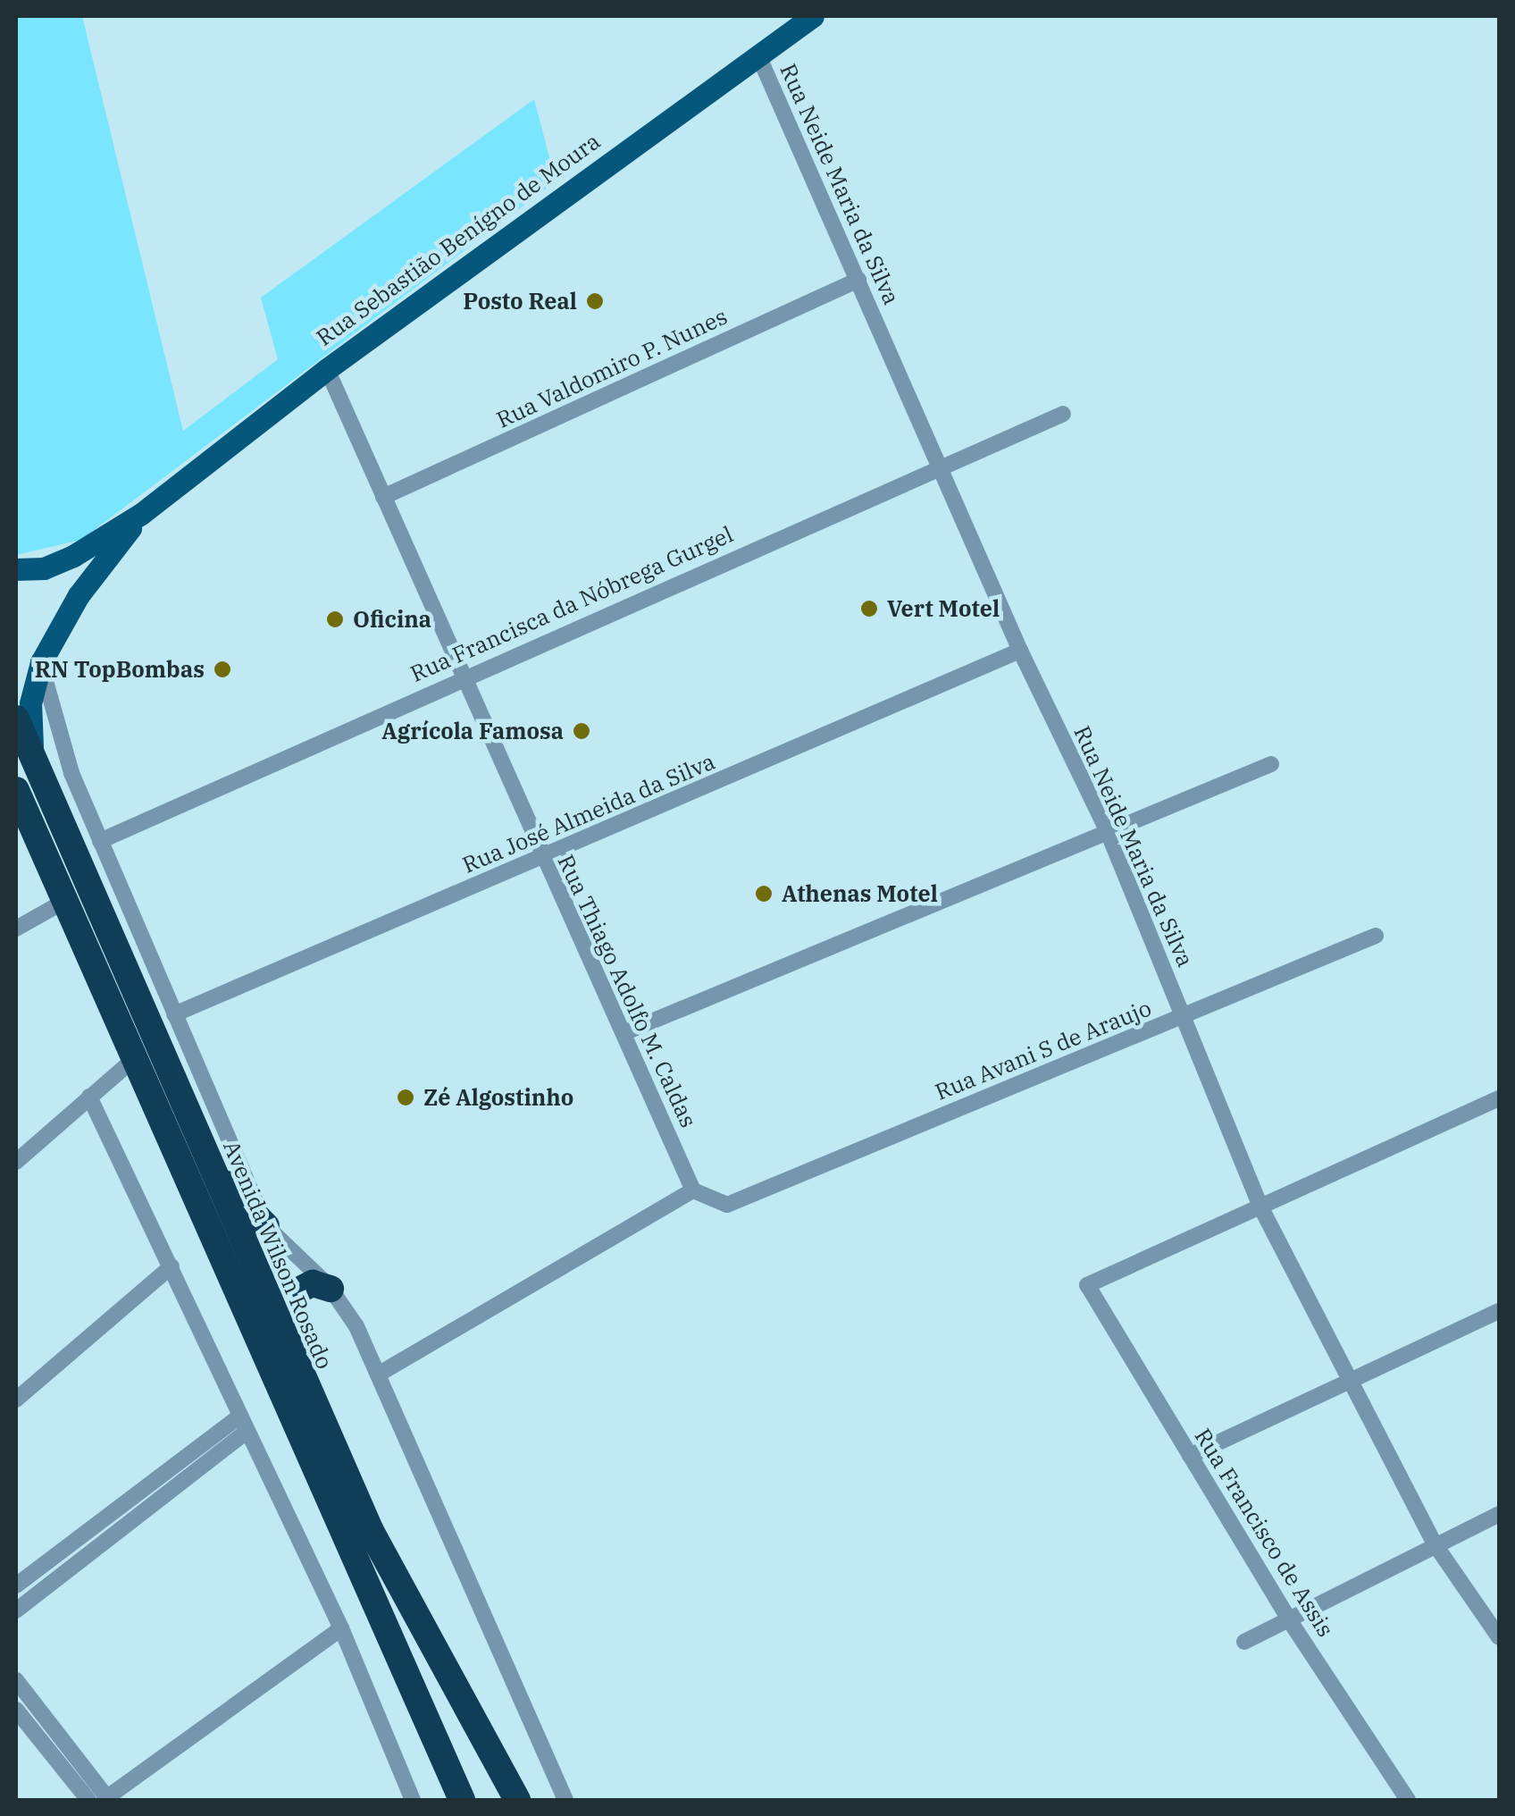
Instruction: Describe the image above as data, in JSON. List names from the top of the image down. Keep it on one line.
{"streets":{"highway":["Avenida Wilson Rosado"],"main road":["Rua Sebastião Benígno de Moura"],"street":["Rua Neide Maria da Silva","Rua Valdomiro P. Nunes","Rua Francisca da Nóbrega Gurgel","Rua José Almeida da Silva","Rua Thiago Adolfo M. Caldas","Rua Avani S de Araujo","Rua Francisco de Assis"]},"crossings":[["Rua Neide Maria da Silva","Rua Sebastião Benígno de Moura"],["Rua Neide Maria da Silva","Rua Valdomiro P. Nunes"],["Rua Neide Maria da Silva","Rua Francisca da Nóbrega Gurgel"],["Rua Neide Maria da Silva","Rua José Almeida da Silva"],["Rua Neide Maria da Silva","Rua Avani S de Araujo"],["Rua Neide Maria da Silva","Rua Francisco de Assis"],["Rua Sebastião Benígno de Moura","Rua Thiago Adolfo M. Caldas"],["Rua Valdomiro P. Nunes","Rua Thiago Adolfo M. Caldas"],["Rua Francisca da Nóbrega Gurgel","Rua Thiago Adolfo M. Caldas"],["Rua José Almeida da Silva","Rua Thiago Adolfo M. Caldas"],["Rua Thiago Adolfo M. Caldas","Rua Avani S de Araujo"]],"places":["Posto Real","Vert Motel","Oficina","RN TopBombas","Agrícola Famosa","Athenas Motel","Zé Algostinho"]}
